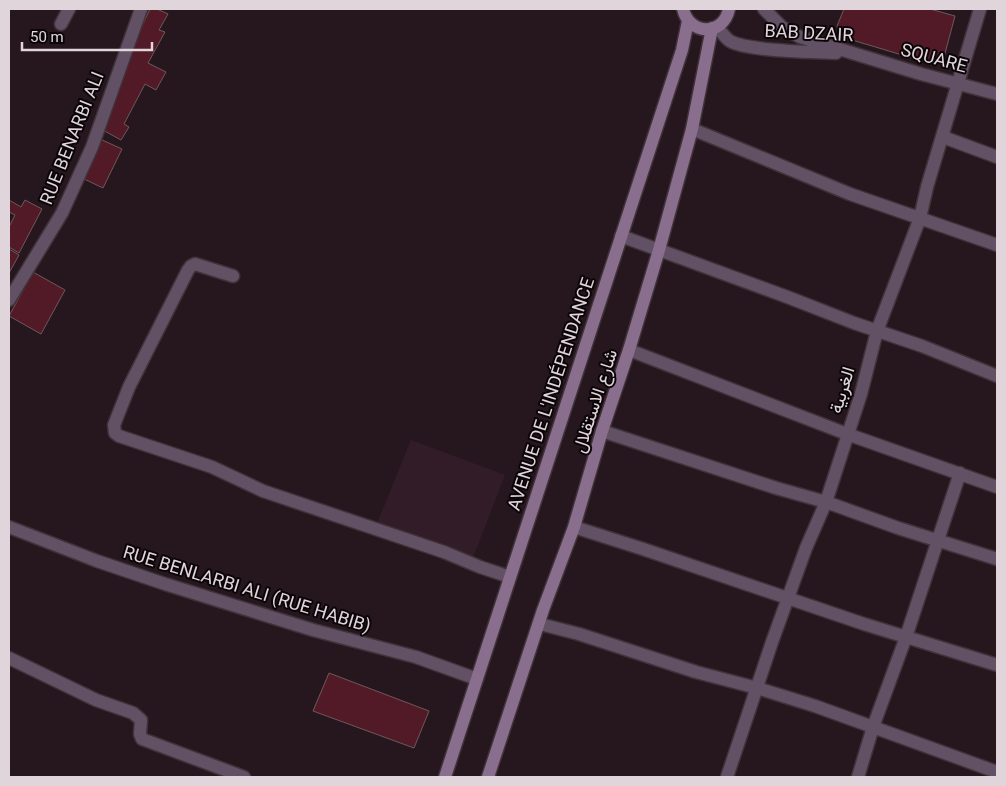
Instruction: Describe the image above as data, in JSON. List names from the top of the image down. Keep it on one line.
{"streets":{"main road":["BAB DZAIR","AVENUE DE L'INDÉPENDANCE","شارع الاستقلال"],"street":["SQUARE","RUE BENARBI ALI","الغربية","RUE BENLARBI ALI (RUE HABIB)"]},"crossings":[["BAB DZAIR","SQUARE"],["BAB DZAIR","AVENUE DE L'INDÉPENDANCE"],["BAB DZAIR","شارع الاستقلال"],["SQUARE","الغربية"],["AVENUE DE L'INDÉPENDANCE","RUE BENLARBI ALI (RUE HABIB)"]],"scale_bar":"50 m"}
